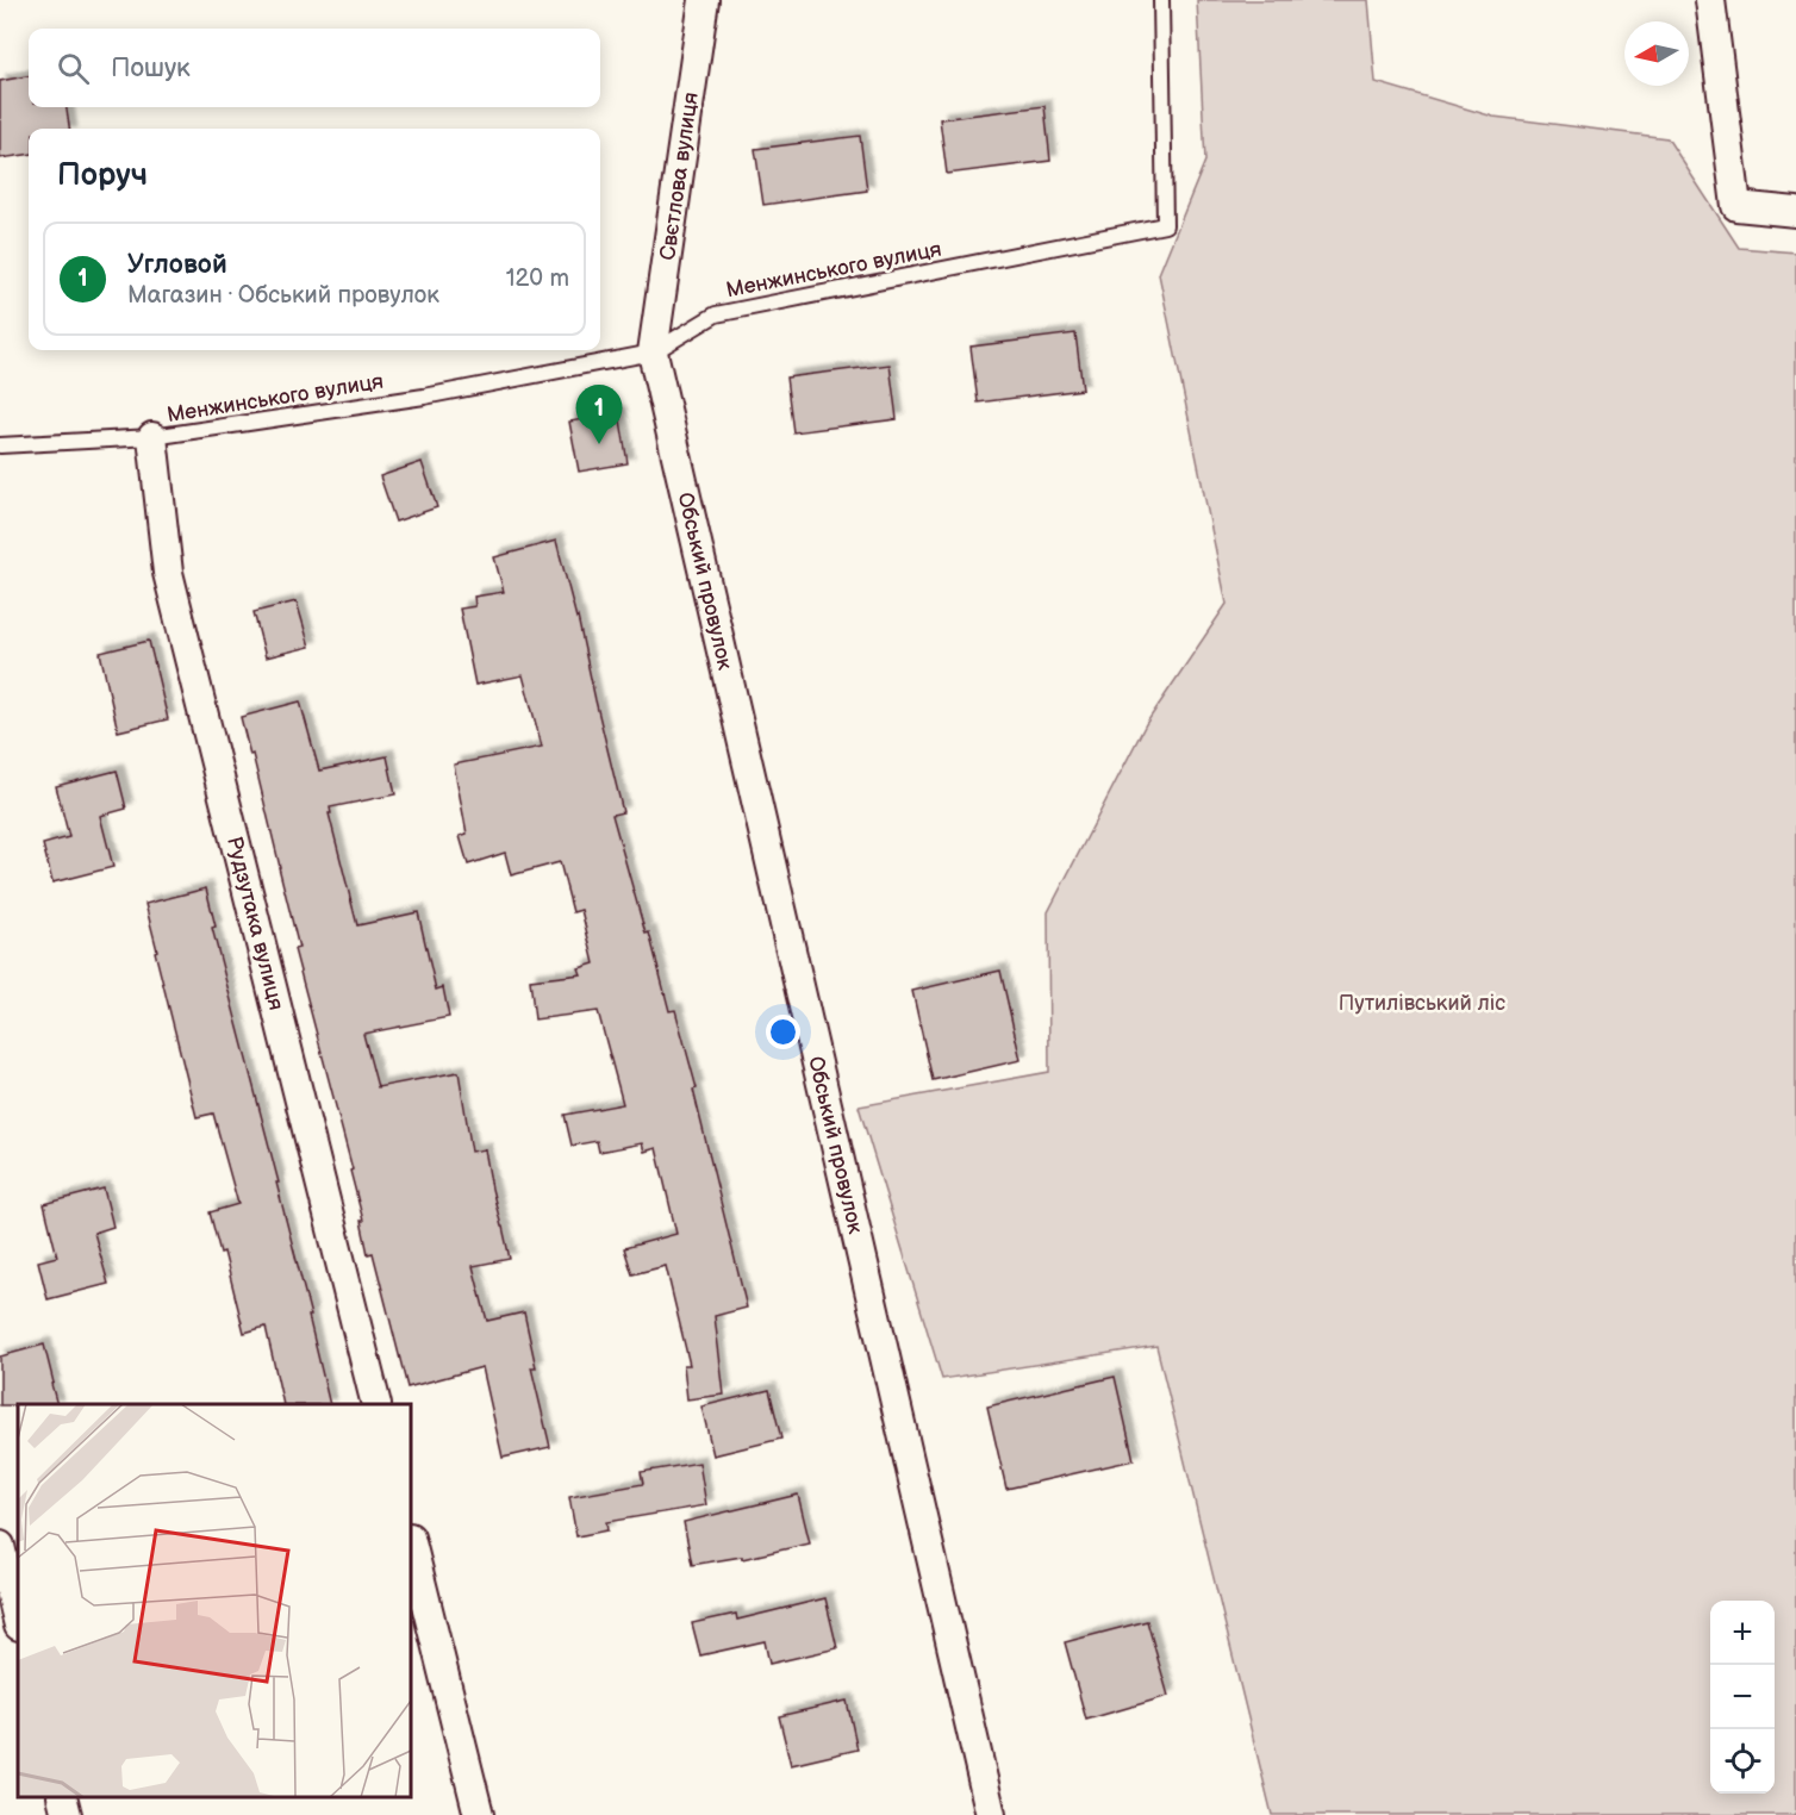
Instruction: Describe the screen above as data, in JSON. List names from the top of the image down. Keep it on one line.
{"streets":{"street":["Свєтлова вулиця","Обський провулок","Рудзутака вулиця"],"lane":["Менжинського вулиця"]},"crossings":[["Свєтлова вулиця","Менжинського вулиця"],["Свєтлова вулиця","Обський провулок"],["Менжинського вулиця","Обський провулок"],["Менжинського вулиця","Рудзутака вулиця"]],"parks":["Путилівський ліс"],"north":"left","page":{"search":"Пошук","heading":"Поруч","list":[{"mark":"1","name":"Угловой","note":"Магазин · Обський провулок","value":"120 m"}],"pins":"1","map_buttons":["+","−"]}}
